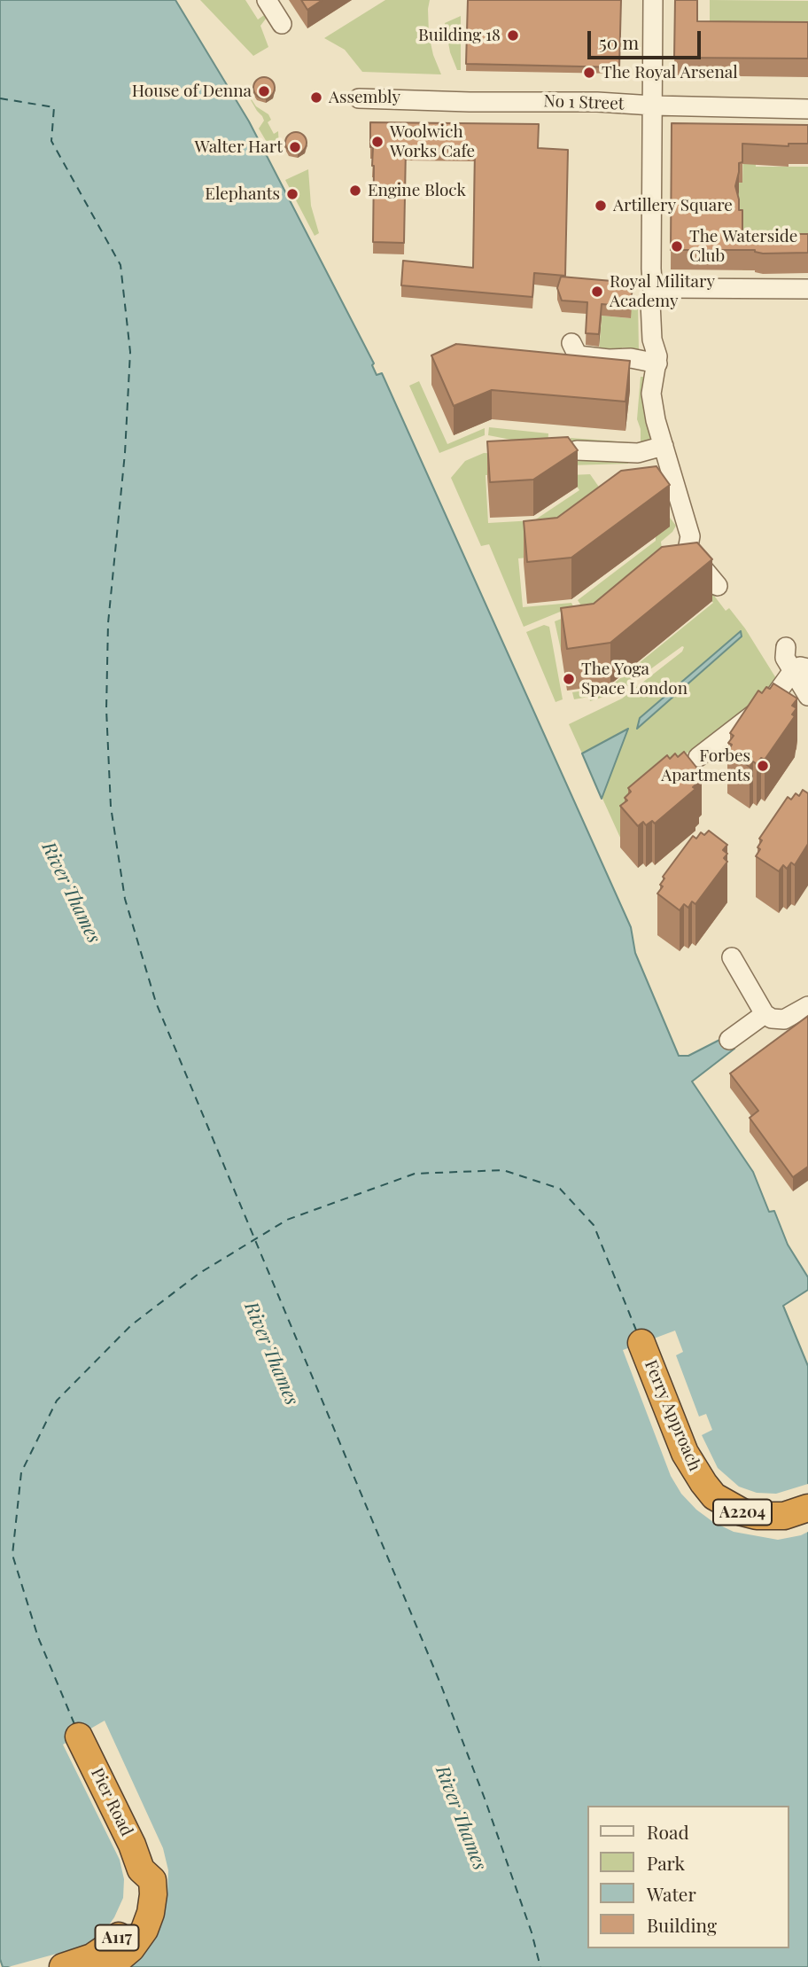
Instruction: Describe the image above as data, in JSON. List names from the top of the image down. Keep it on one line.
{"streets":{"highway":["Ferry Approach","A2204","Pier Road","A117"],"street":["No 1 Street"]},"crossings":[["Pier Road","A117"]],"water":["River Thames"],"places":["Building 18","The Royal Arsenal","House of Denna","Assembly","Woolwich Works Cafe","Walter Hart","Engine Block","Elephants","Artillery Square","The Waterside Club","Royal Military Academy","The Yoga Space London","Forbes Apartments"],"legend":["Road","Park","Water","Building"],"scale_bar":"50 m"}
